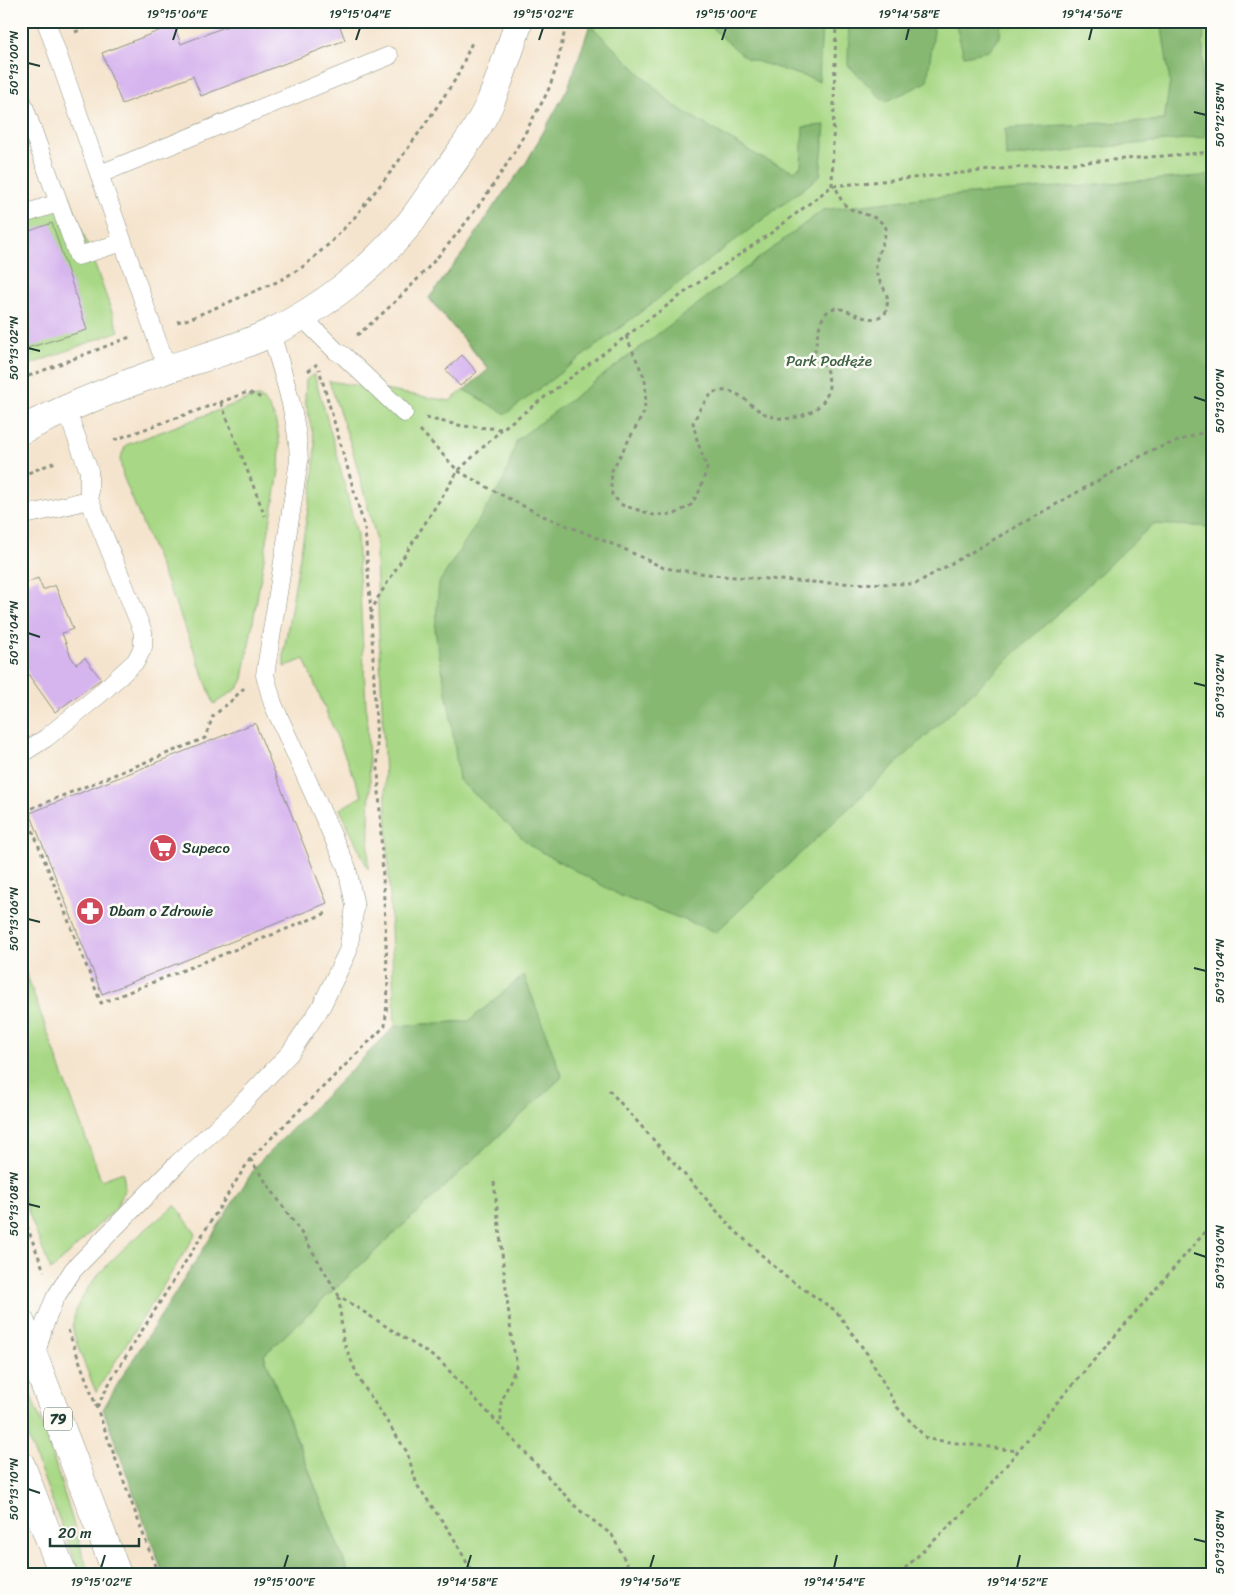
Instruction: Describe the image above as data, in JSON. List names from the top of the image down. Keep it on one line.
{"streets":{"street":["79"]},"parks":["Park Podłęże"],"places":{"supermarket":["Supeco"],"pharmacy":["Dbam o Zdrowie"]},"scale_bar":"20 m","coordinates":["19°15'06\"E","19°15'04\"E","19°15'02\"E","19°15'00\"E","19°14'58\"E","19°14'56\"E","50°13'00\"N","50°12'58\"N","50°13'02\"N","50°13'04\"N","50°13'06\"N","50°13'08\"N","50°13'10\"N","19°14'54\"E","19°14'52\"E"]}
